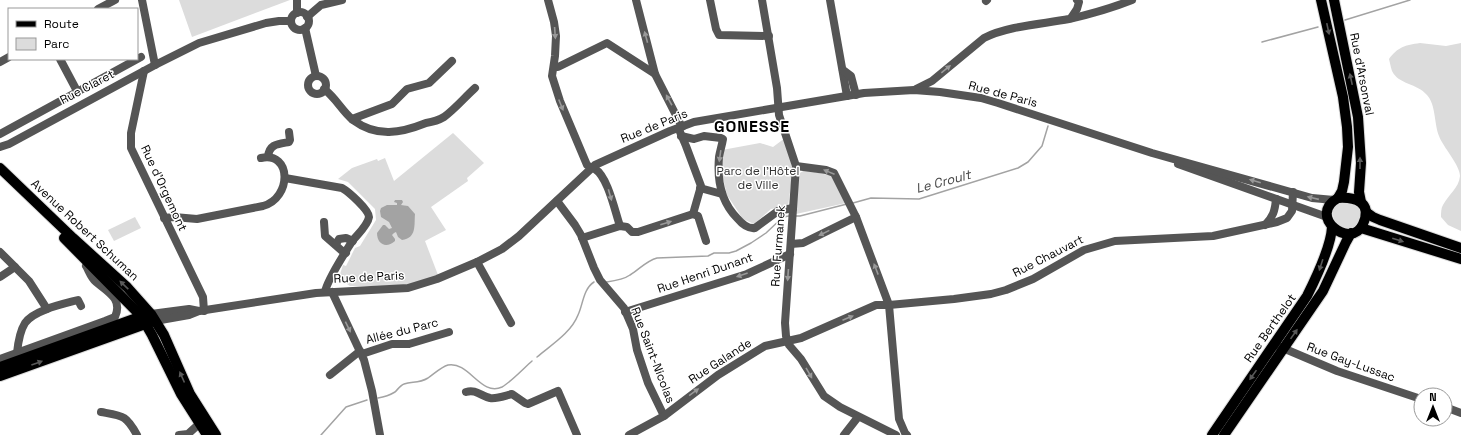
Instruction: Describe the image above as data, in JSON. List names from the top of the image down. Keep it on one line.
{"streets":{"main road":["Rue d'Arsonval","Avenue Robert Schuman","Rue Berthelot"],"street":["Rue Claret","Rue de Paris","Rue d'Orgemont","Rue Furmanek","Rue Chauvart","Rue Henri Dunant","Allée du Parc","Rue Saint-Nicolas","Rue Galande","Rue Gay-Lussac"]},"crossings":[["Rue d'Arsonval","Rue de Paris"],["Rue d'Arsonval","Rue Berthelot"],["Rue Claret","Rue d'Orgemont"],["Rue de Paris","Rue d'Orgemont"],["Rue de Paris","Avenue Robert Schuman"],["Rue de Paris","Rue Furmanek"],["Rue de Paris","Rue Chauvart"],["Rue de Paris","Rue Berthelot"],["Rue de Paris","Rue Saint-Nicolas"],["Rue Furmanek","Rue Henri Dunant"],["Rue Furmanek","Rue Galande"],["Rue Chauvart","Rue Galande"],["Rue Henri Dunant","Rue Saint-Nicolas"],["Rue Berthelot","Rue Gay-Lussac"],["Rue Saint-Nicolas","Rue Galande"]],"one_way":["Rue Henri Dunant","Rue Galande"],"districts":["GONESSE"],"water":["Le Croult"],"parks":["Parc de l'Hôtel de Ville"],"legend":["Route","Parc"],"north":"top"}
